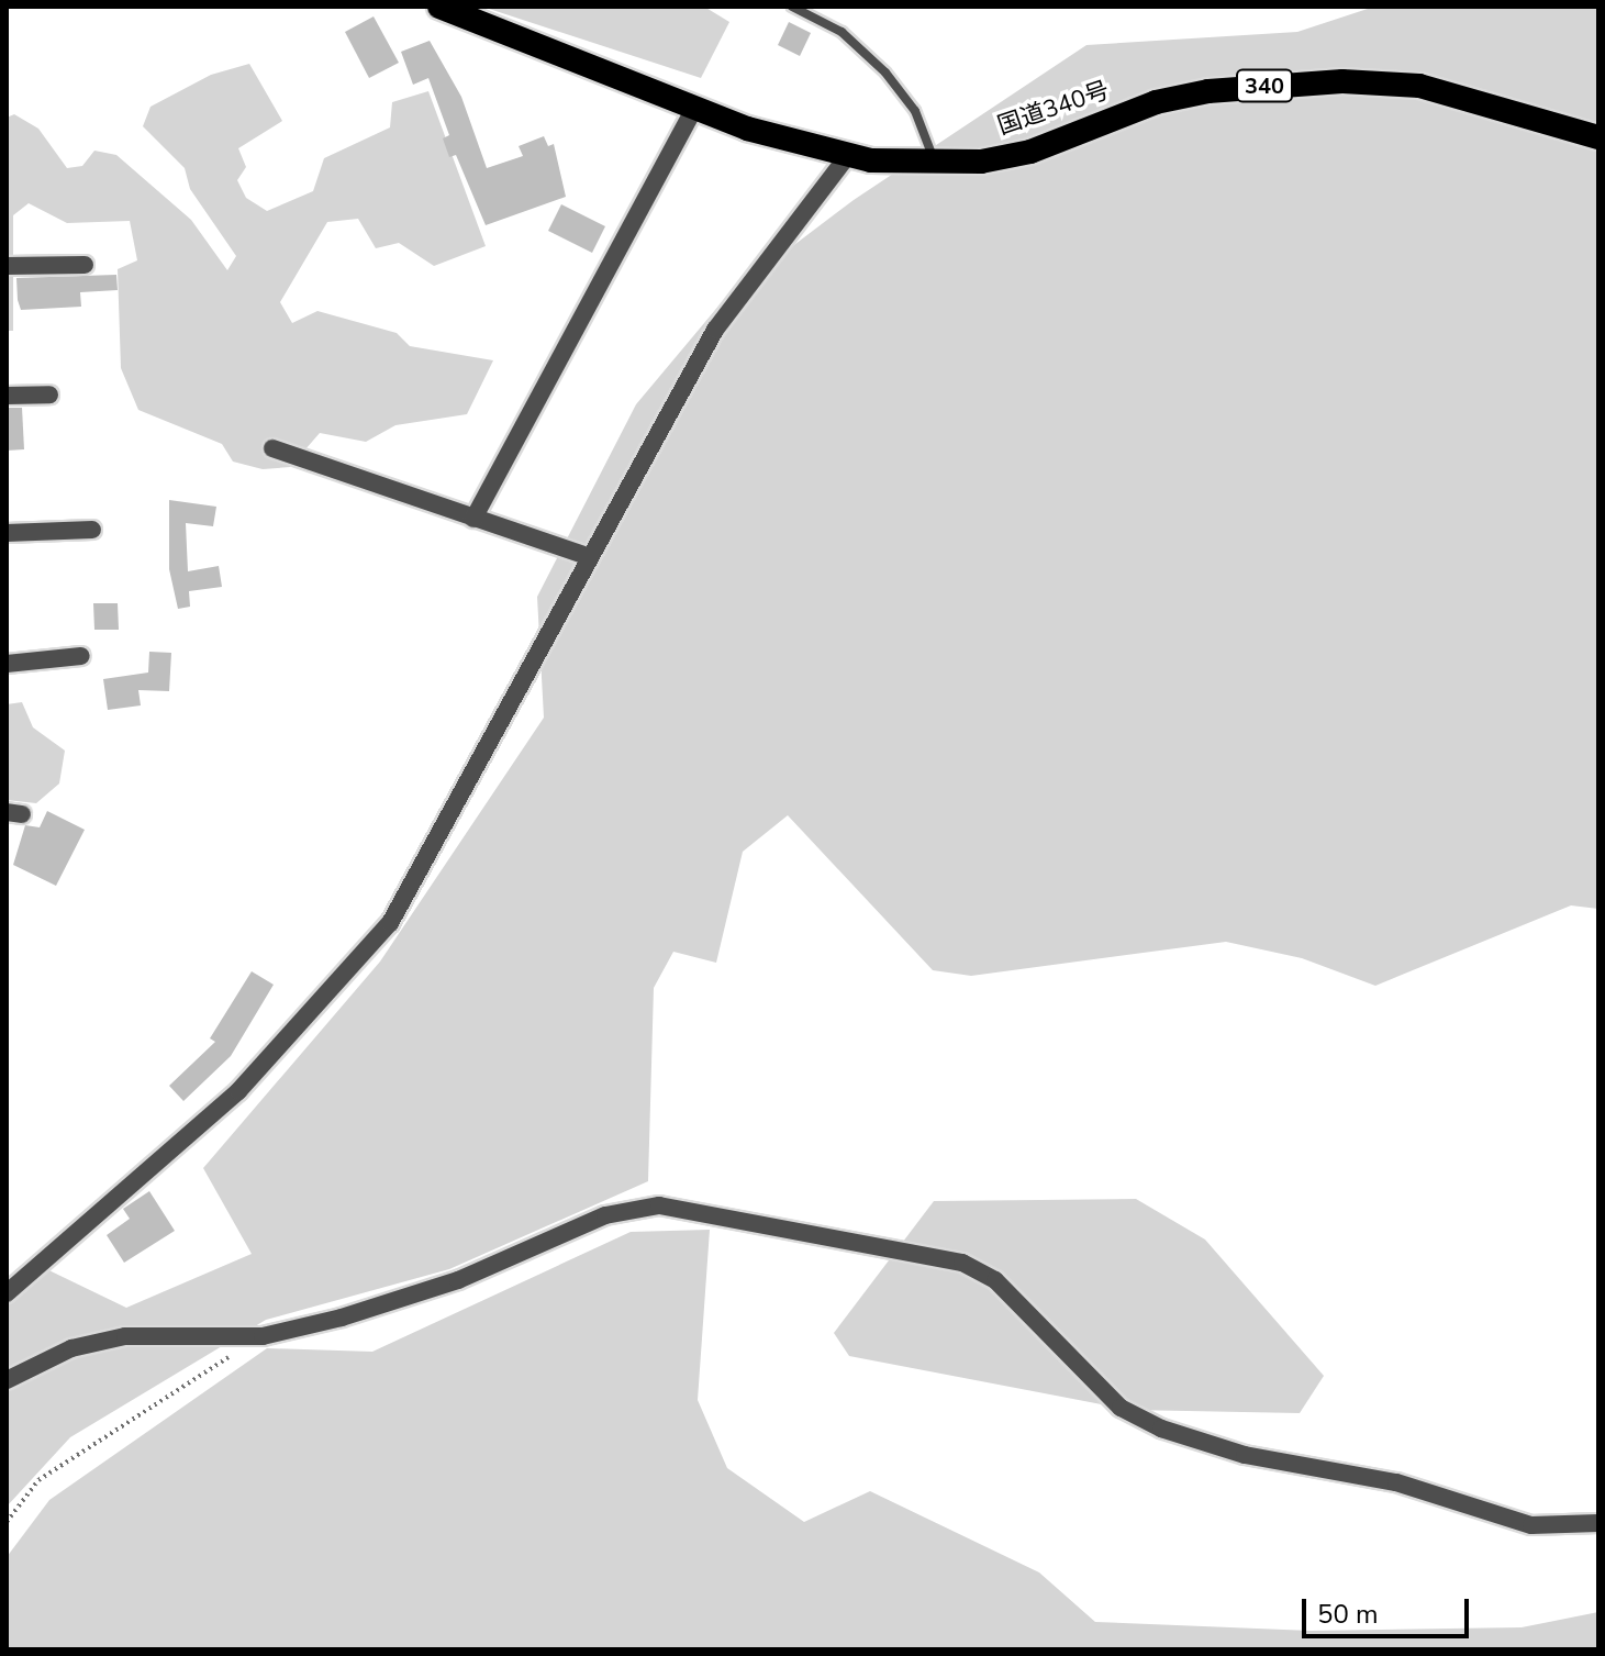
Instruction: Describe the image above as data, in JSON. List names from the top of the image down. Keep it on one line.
{"streets":{"highway":["340","国道340号"]},"scale_bar":"50 m"}
